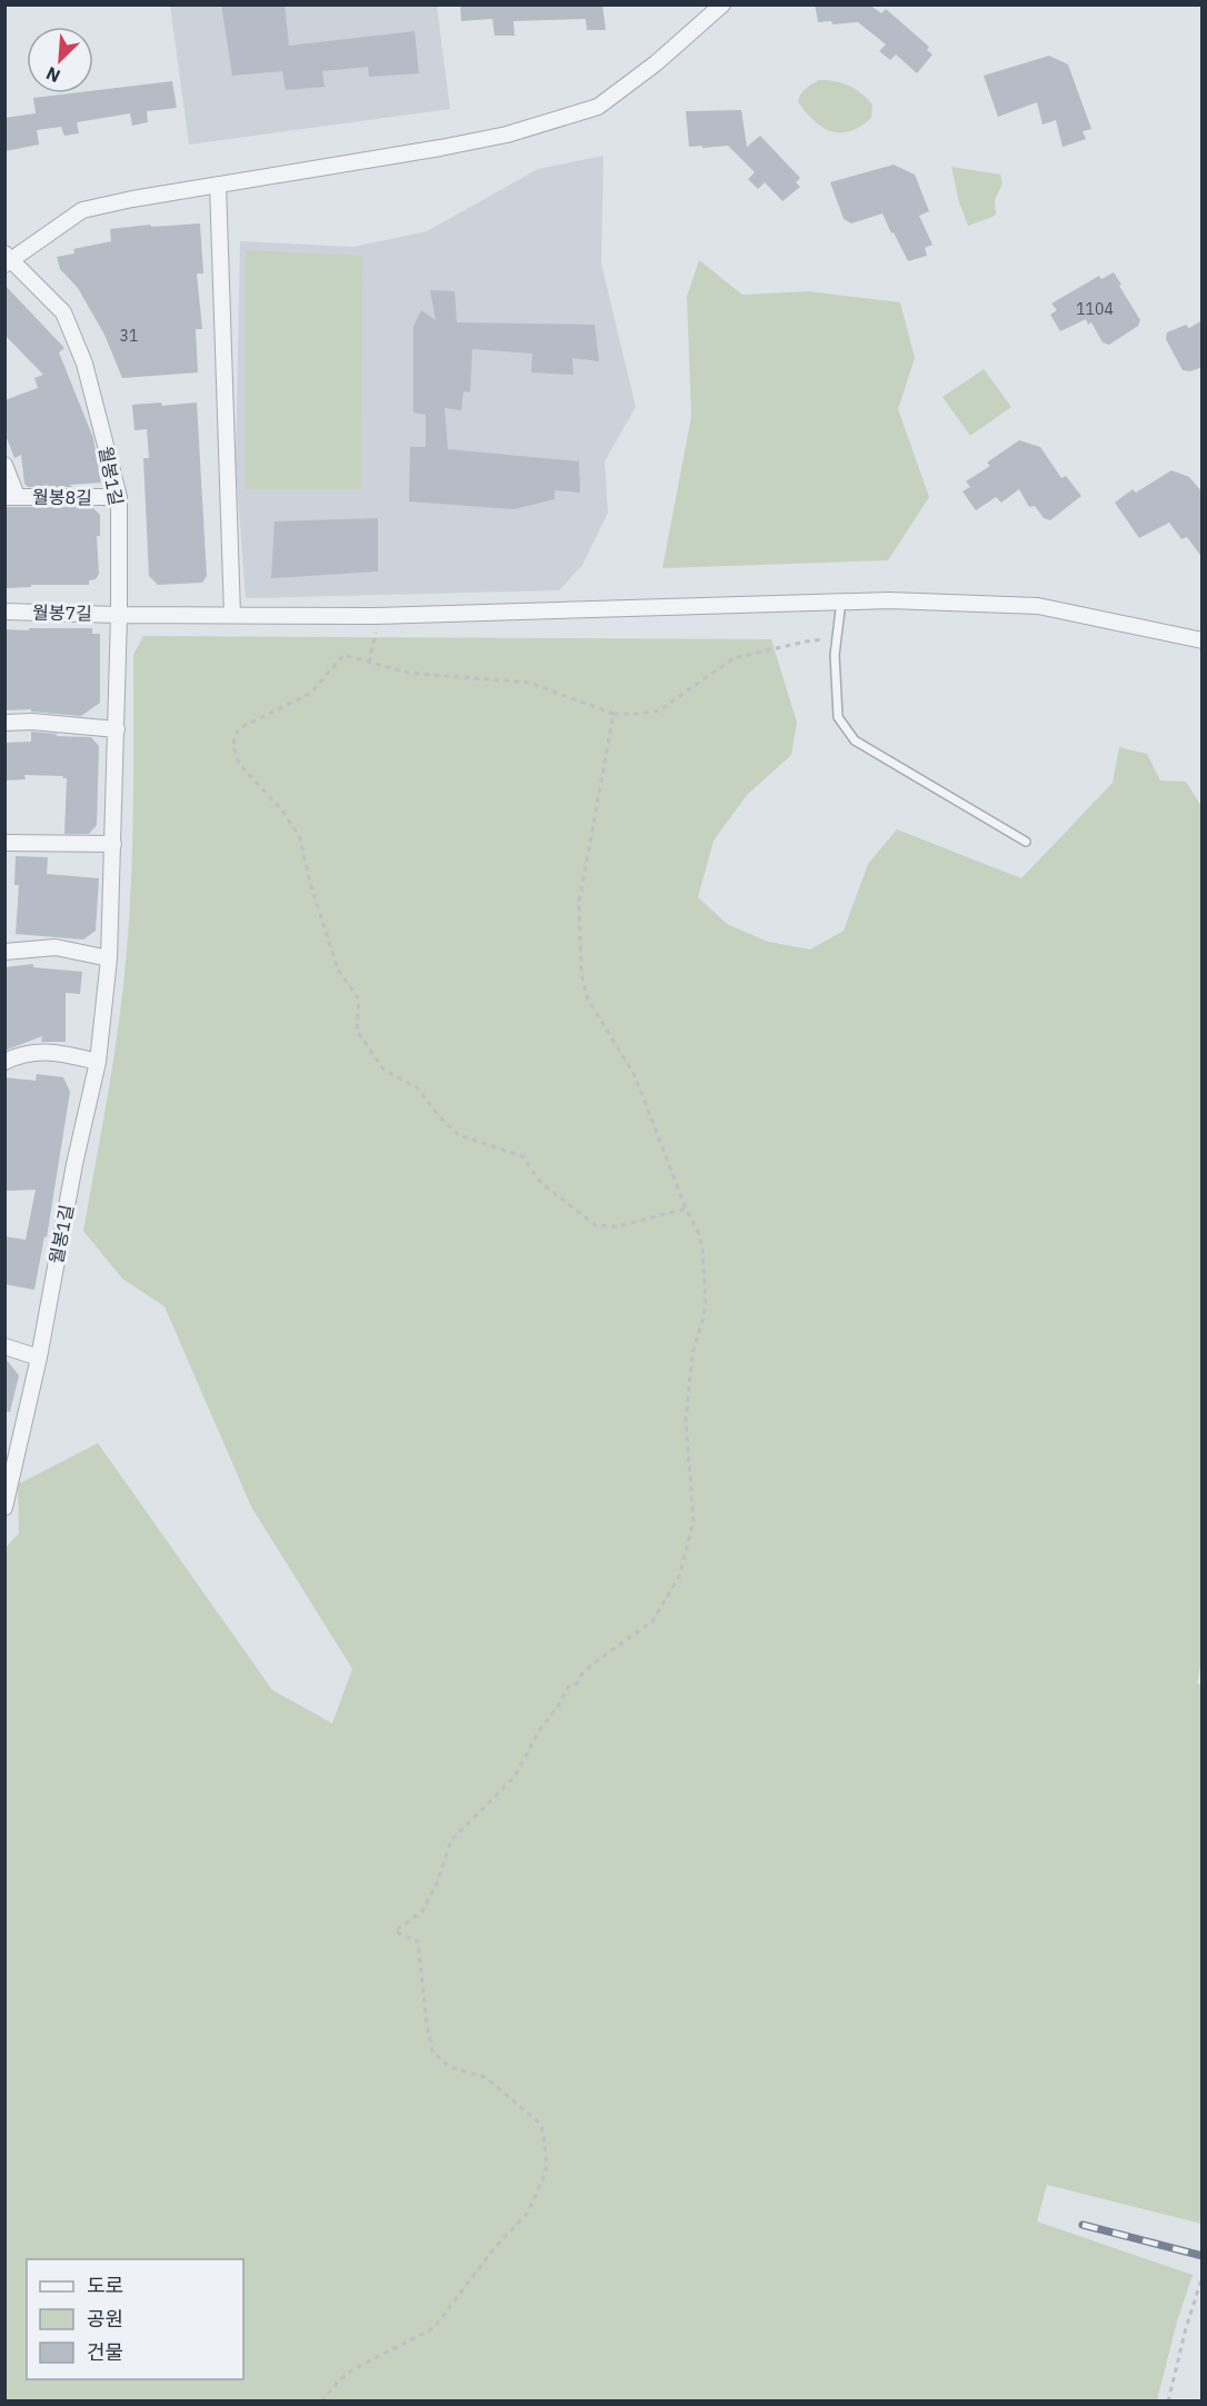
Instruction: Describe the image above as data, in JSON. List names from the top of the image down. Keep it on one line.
{"streets":{"street":["월봉1길","월봉8길","월봉7길"]},"crossings":[["월봉1길","월봉8길"],["월봉1길","월봉7길"]],"house_numbers":["1104","31"],"legend":["도로","공원","건물"],"north":"bottom left"}
